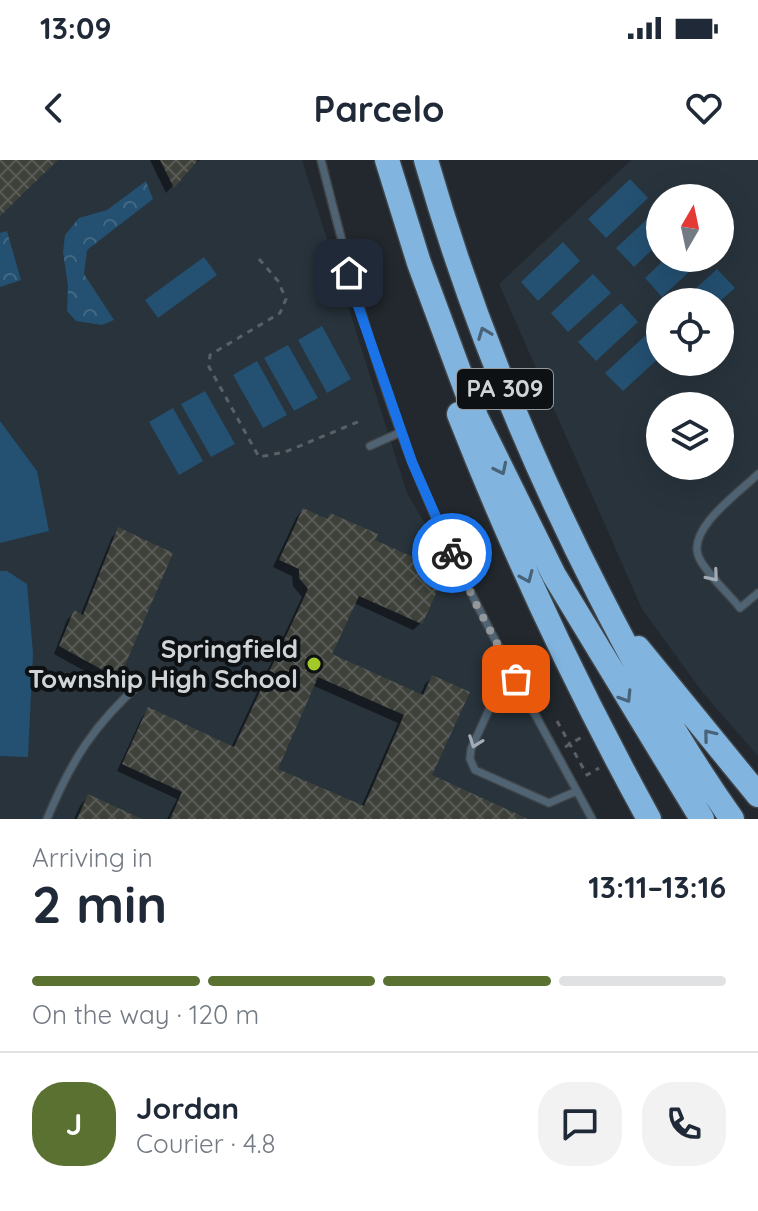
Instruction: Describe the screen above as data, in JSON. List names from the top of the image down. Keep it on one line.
{"streets":{"highway":["PA 309"]},"places":["Springfield Township High School"],"north":"top","page":{"status":"13:09","header":"Parcelo","heading":["2 min","Arriving in","13:11–13:16"],"panel":["Jordan","Courier · 4.8"],"bar":"On the way · 120 m","round":"J"}}
